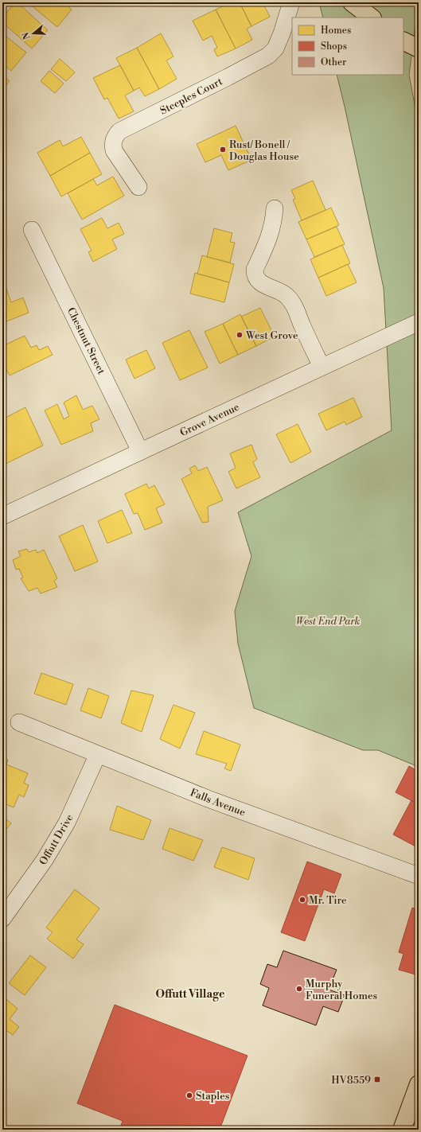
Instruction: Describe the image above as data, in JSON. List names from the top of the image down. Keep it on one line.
{"streets":{"street":["Steeples Court","Chestnut Street","Grove Avenue","Falls Avenue","Offutt Drive"]},"crossings":[["Chestnut Street","Grove Avenue"],["Falls Avenue","Offutt Drive"]],"districts":["Offutt Village"],"parks":["West End Park"],"places":{"other":["Rust/ Bonell / Douglas House","West Grove","Mr. Tire","Murphy Funeral Homes","Staples"],"transit":["HV8559"]},"legend":["Homes","Shops","Other"],"north":"left"}
